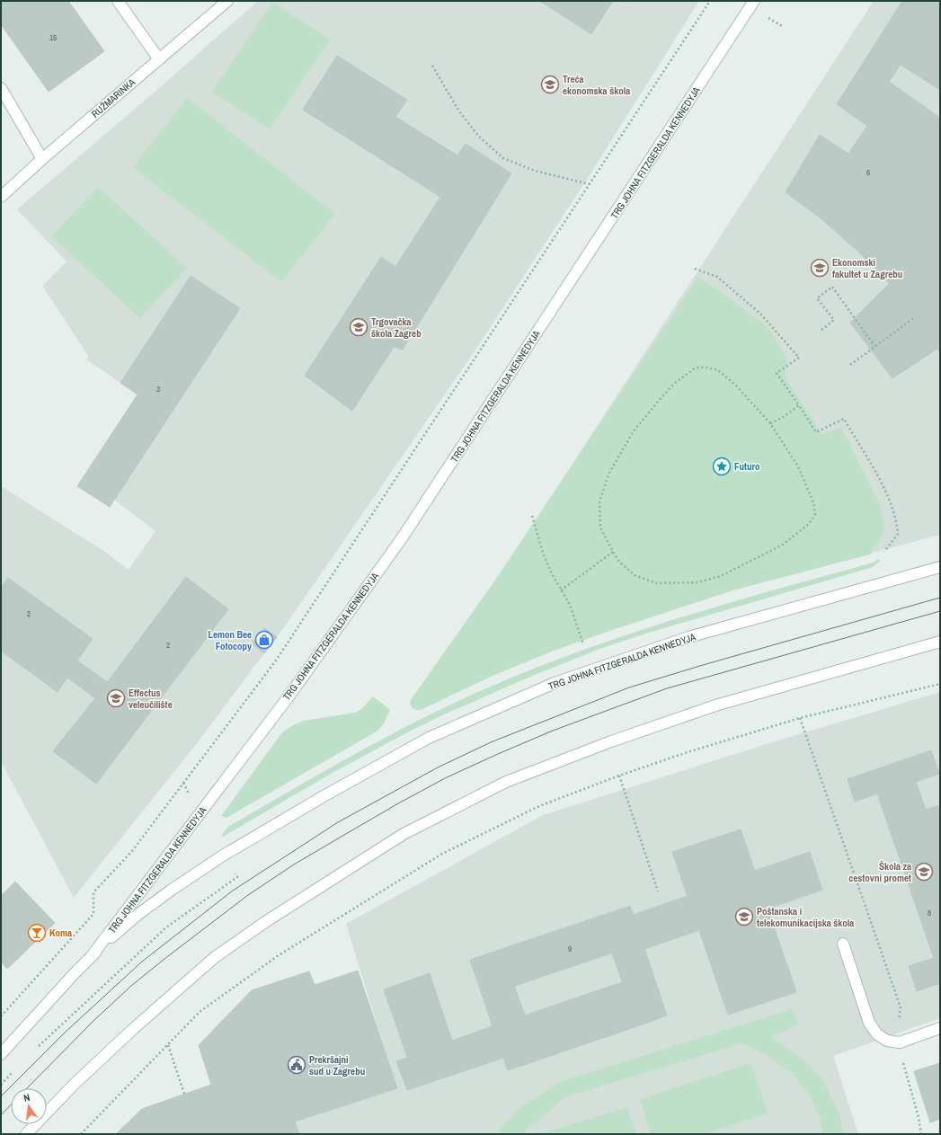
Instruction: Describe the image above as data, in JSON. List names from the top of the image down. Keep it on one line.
{"streets":{"main road":["RUŽMARINKA","TRG JOHNA FITZGERALDA KENNEDYJA"]},"places":{"school or university":["Treća ekonomska škola","Ekonomski fakultet u Zagrebu","Trgovačka škola Zagreb","Effectus veleučilište","Škola za cestovni promet","Poštanska i telekomunikacijska škola"],"place":["Futuro"],"shop":["Lemon Bee Fotocopy"],"bar":["Koma"],"public building":["Prekršajni sud u Zagrebu"]},"house_numbers":["15","6","3","2","2","8","9"],"north":"top"}
